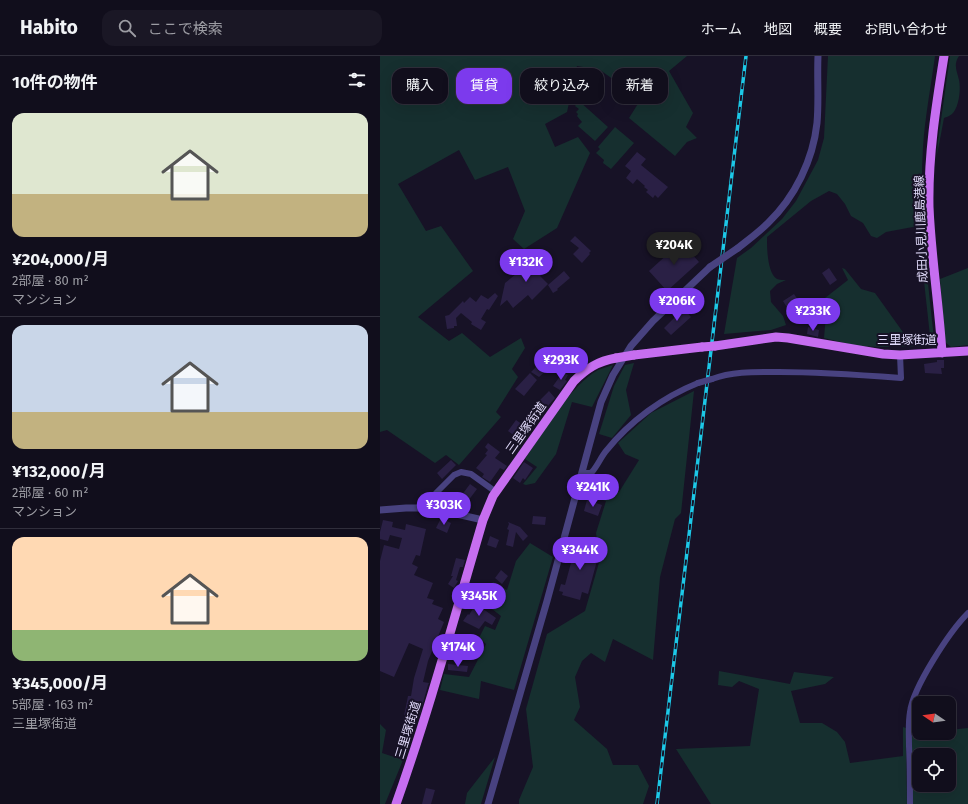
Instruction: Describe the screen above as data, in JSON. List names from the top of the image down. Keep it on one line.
{"streets":{"main road":["成田小見川鹿島港線","三里塚街道"]},"crossings":[["成田小見川鹿島港線","三里塚街道"]],"north":"left","page":{"header":"Habito","search":"ここで検索","nav":["ホーム","地図","概要","お問い合わせ"],"heading":"10件の物件","chip":["購入","賃貸","絞り込み","新着"],"list":[{"name":"¥204,000/月","note":"2部屋 · 80 m² · マンション"},{"name":"¥132,000/月","note":"2部屋 · 60 m² · マンション"},{"name":"¥345,000/月","note":"5部屋 · 163 m² · 三里塚街道"}],"price":["¥204K","¥132K","¥206K","¥233K","¥293K","¥241K","¥303K","¥344K","¥345K","¥174K"]}}
